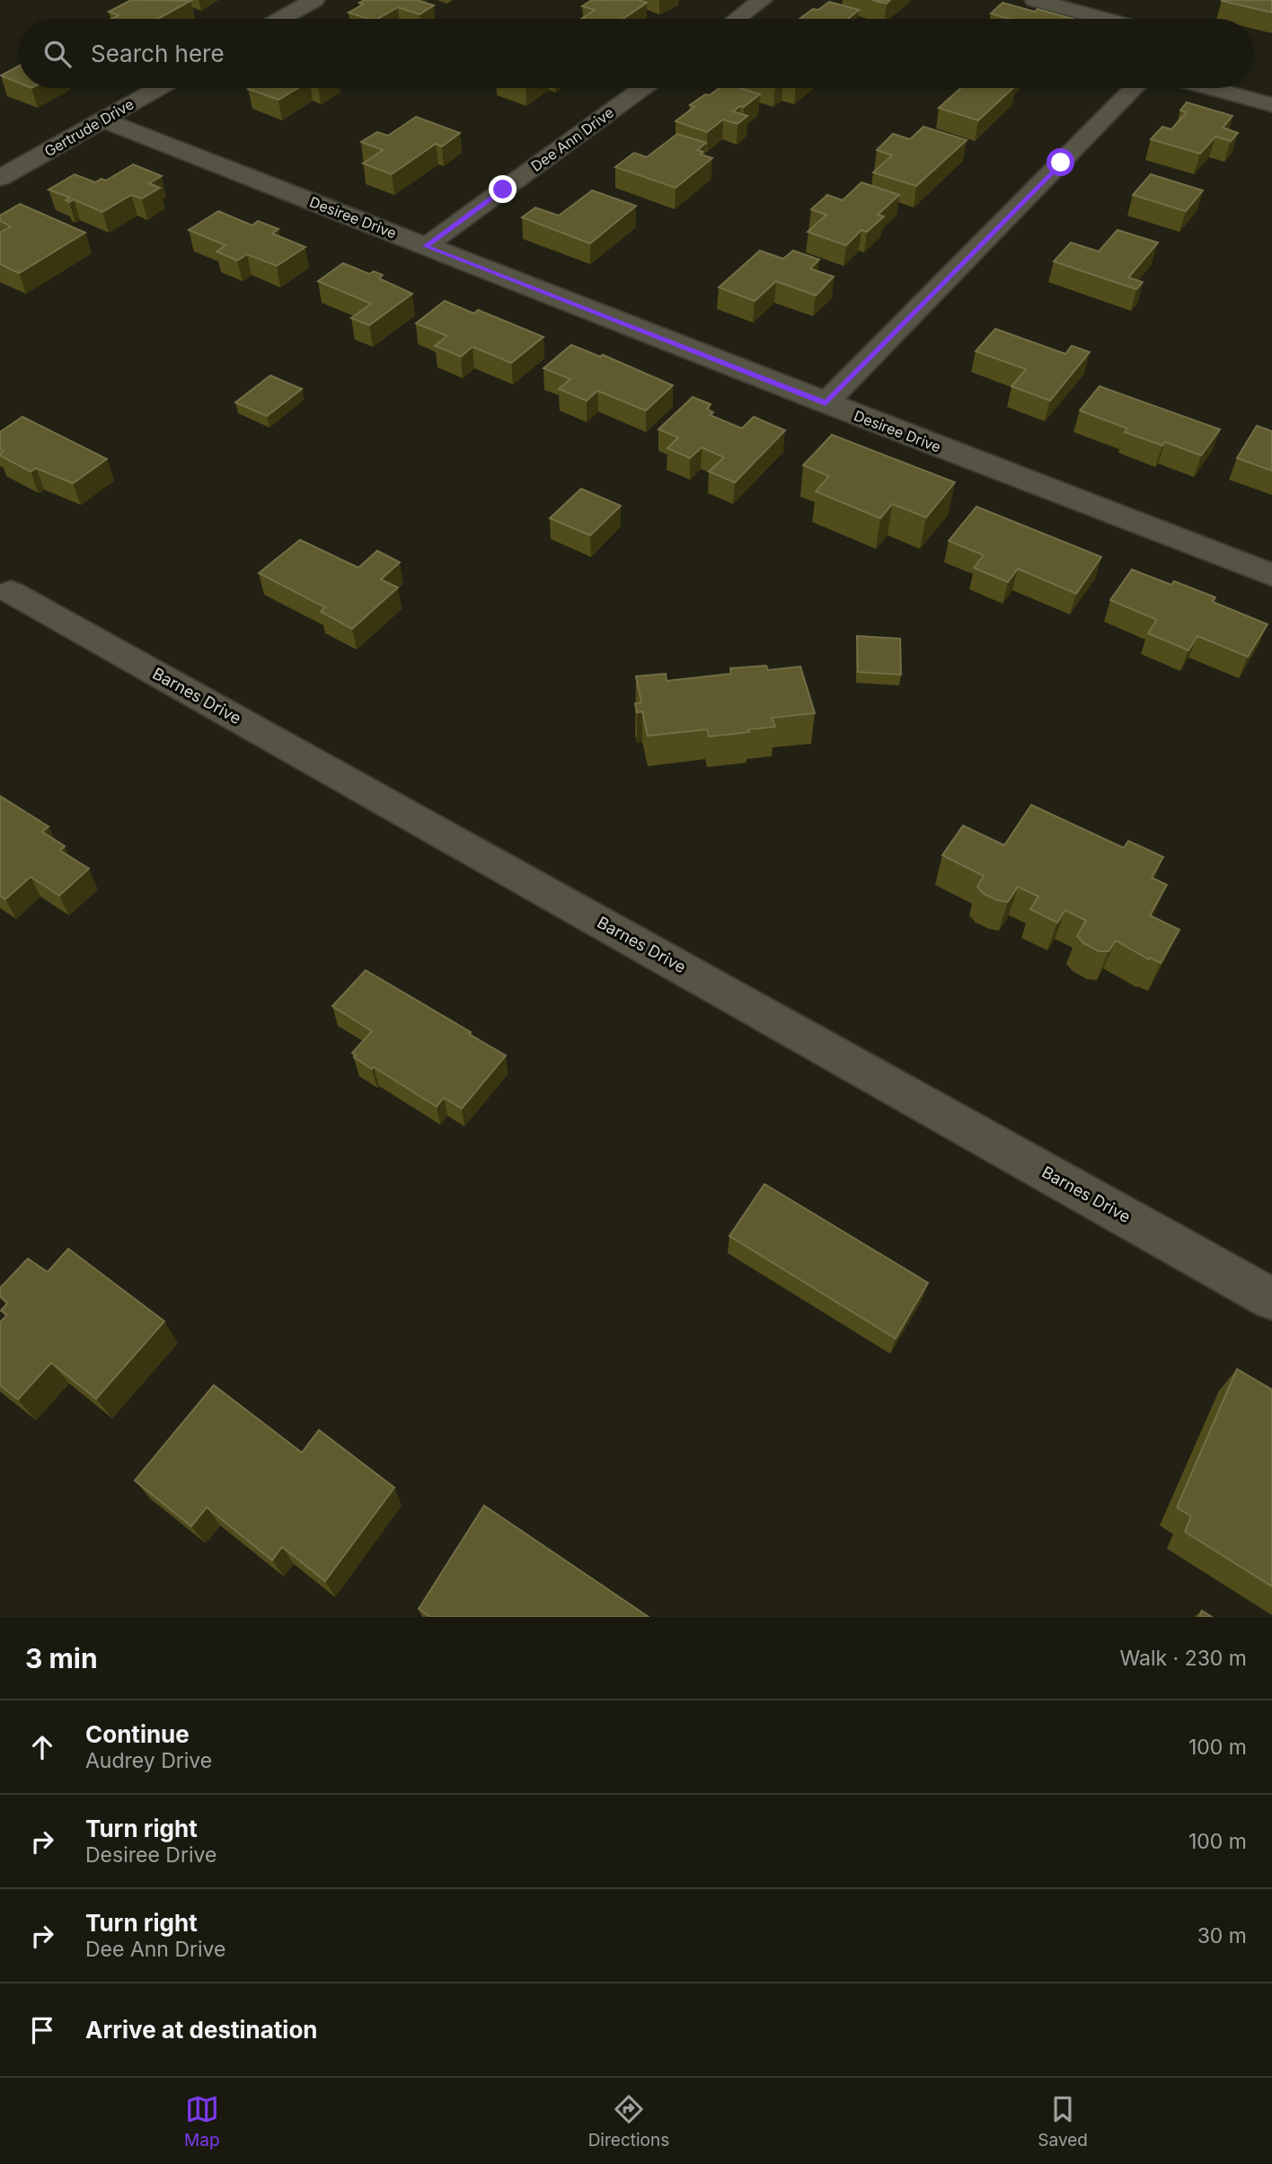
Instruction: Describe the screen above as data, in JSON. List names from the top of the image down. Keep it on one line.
{"streets":{"street":["Gertrude Drive","Dee Ann Drive","Desiree Drive","Barnes Drive"]},"crossings":[["Gertrude Drive","Desiree Drive"],["Dee Ann Drive","Desiree Drive"]],"page":{"search":"Search here","heading":["3 min","Walk · 230 m"],"list":[["Continue","Audrey Drive","100 m"],["Turn right","Desiree Drive","100 m"],["Turn right","Dee Ann Drive","30 m"],"Arrive at destination"],"nav":["Map","Directions","Saved"]}}
